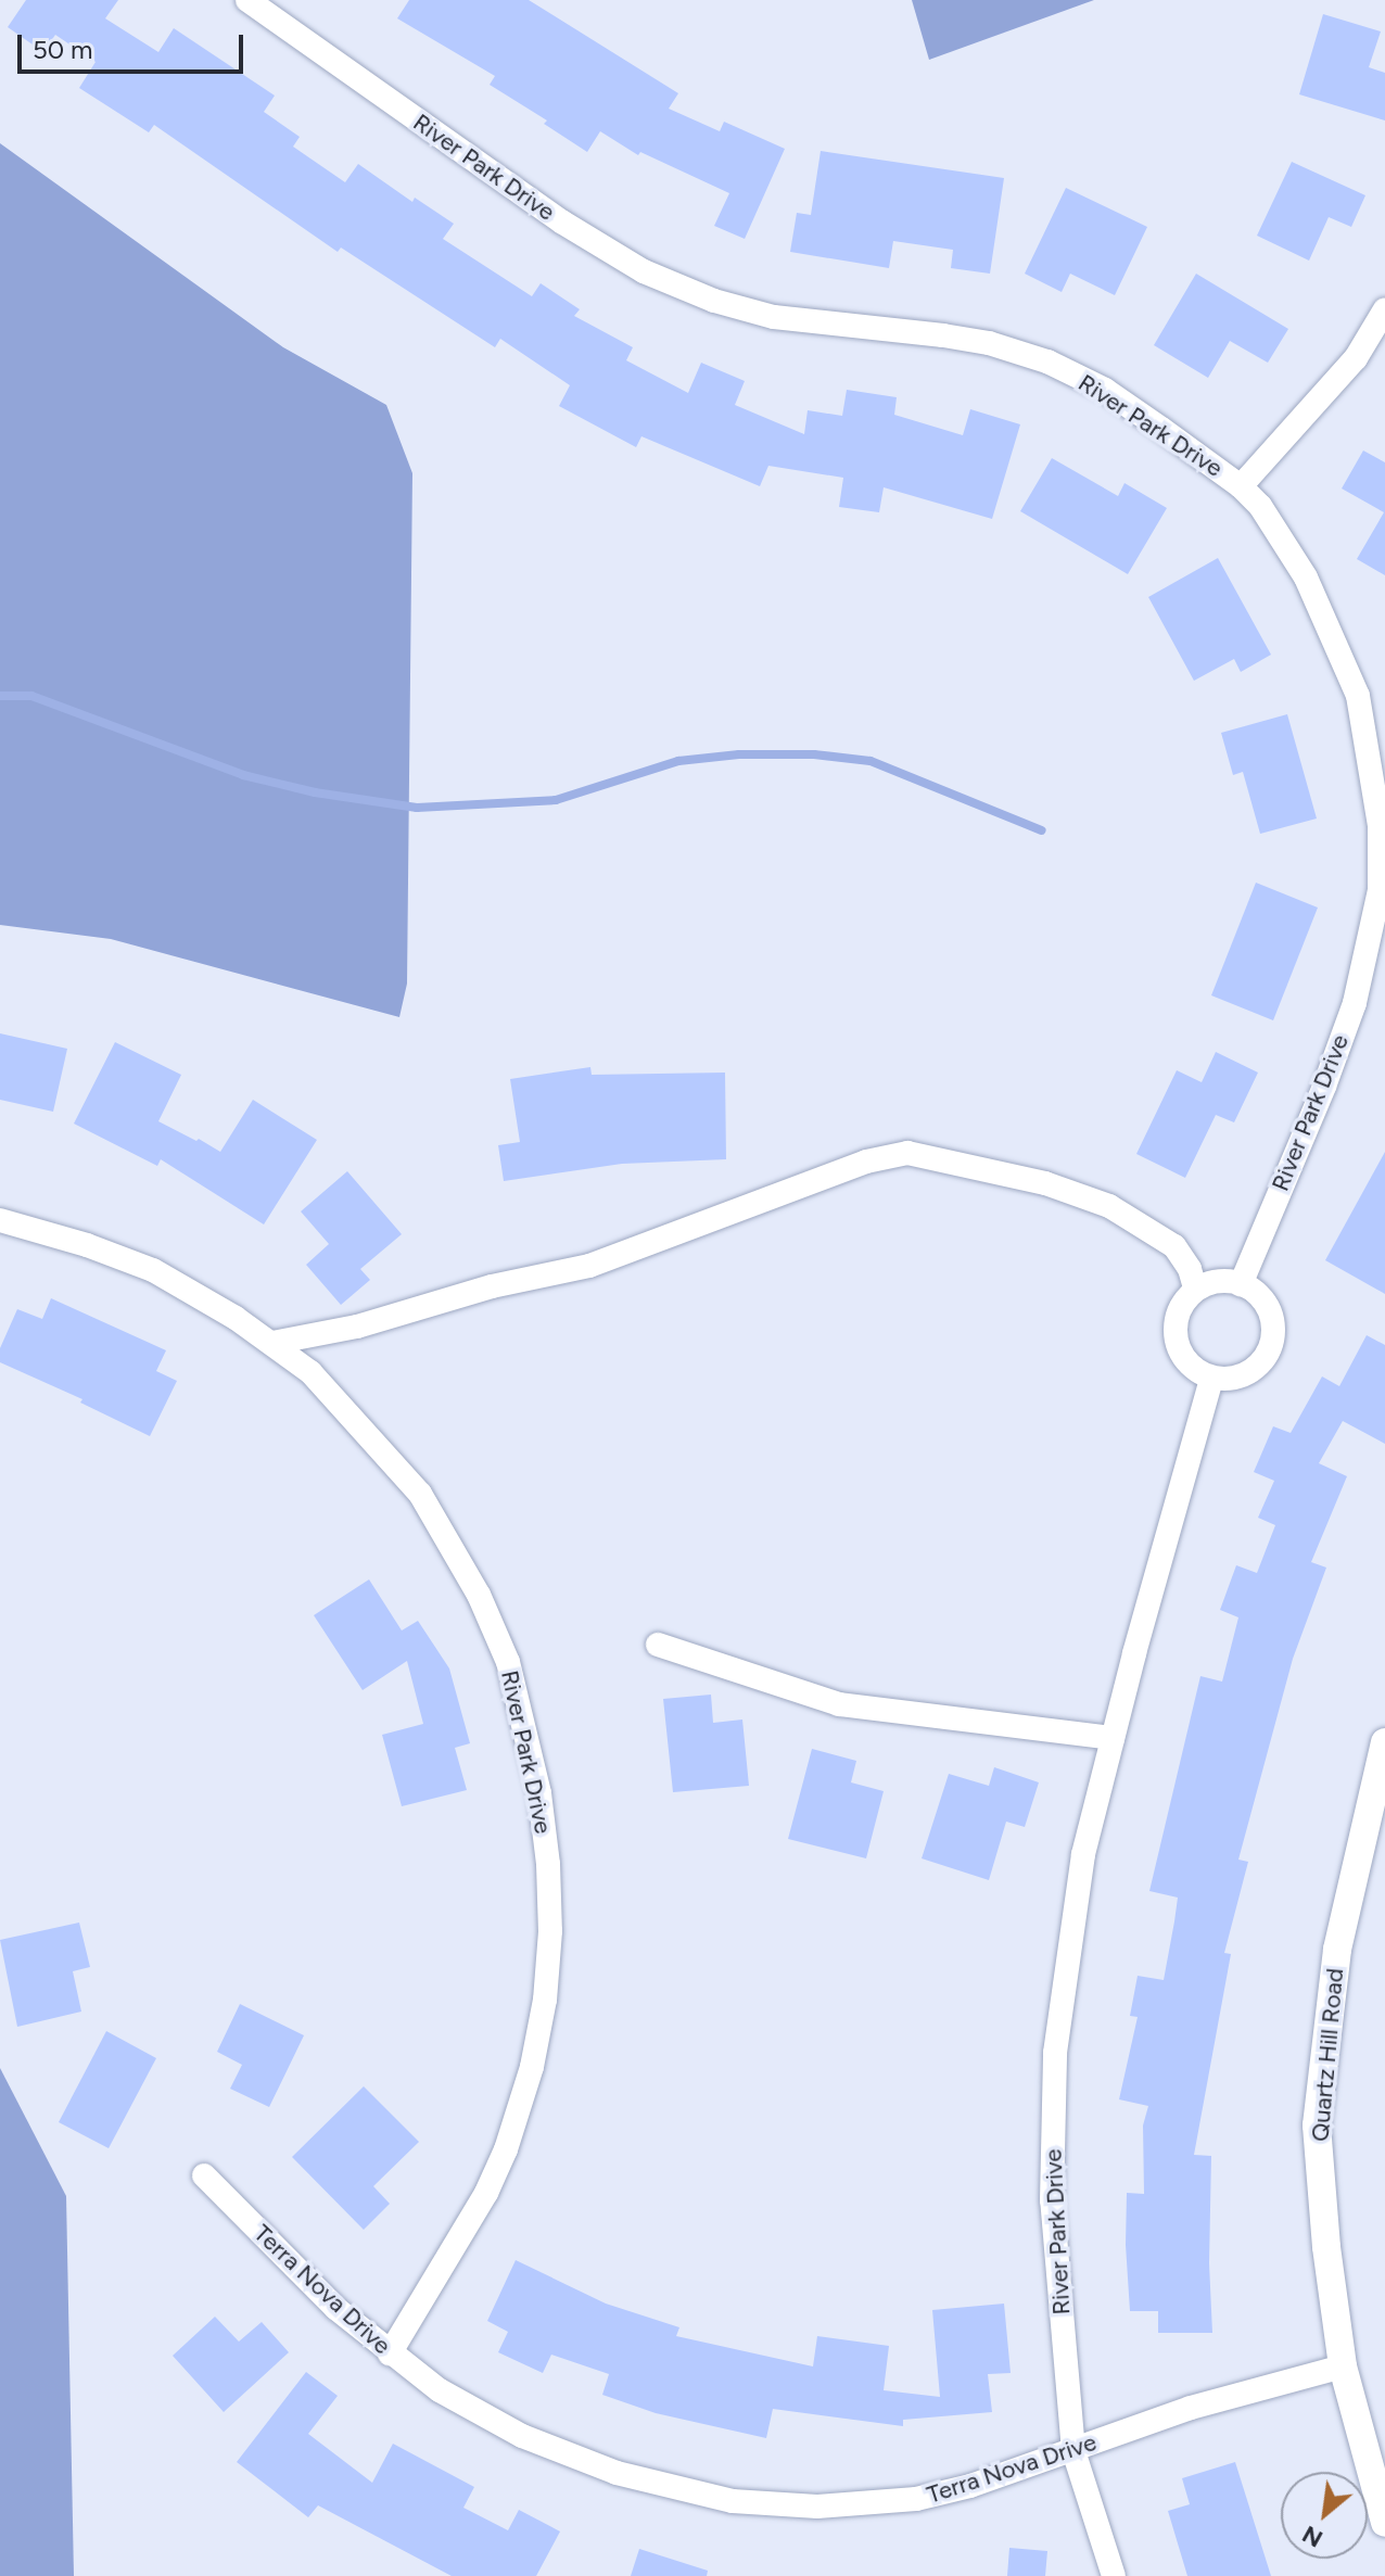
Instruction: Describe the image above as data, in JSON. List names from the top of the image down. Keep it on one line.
{"streets":{"street":["River Park Drive","Quartz Hill Road","Terra Nova Drive"]},"crossings":[["River Park Drive","Terra Nova Drive"],["Quartz Hill Road","Terra Nova Drive"]],"scale_bar":"50 m","north":"bottom left"}
